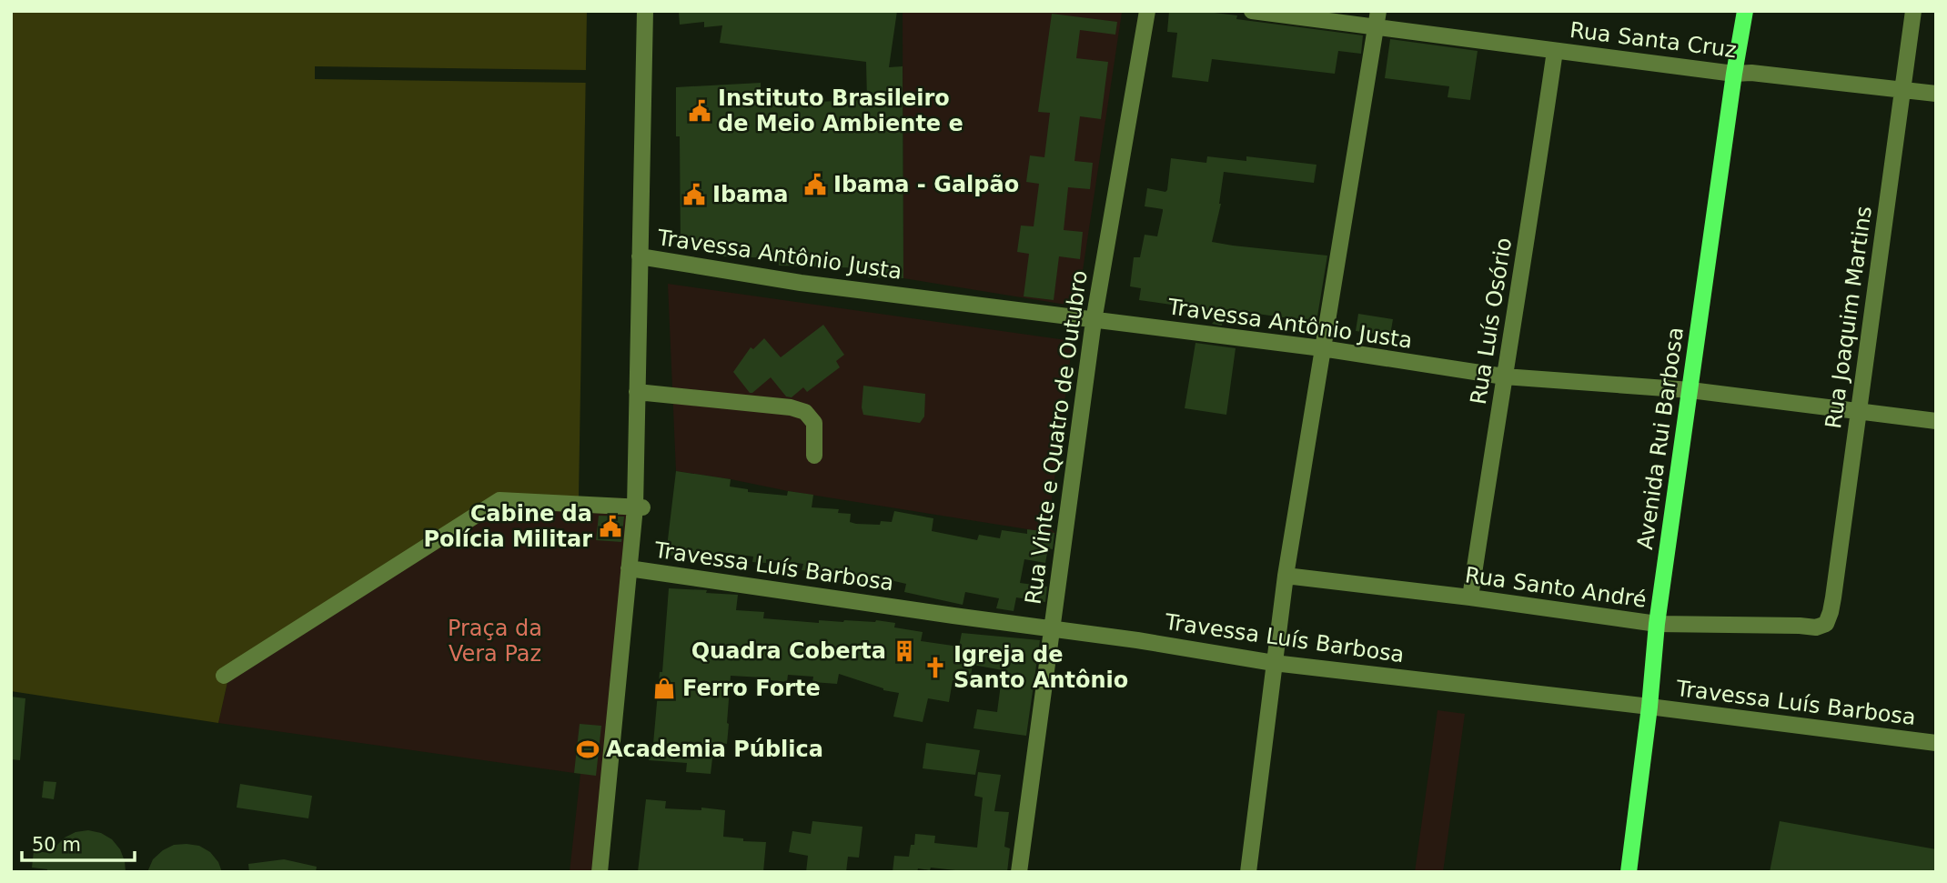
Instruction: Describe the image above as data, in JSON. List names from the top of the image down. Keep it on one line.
{"streets":{"main road":["Avenida Rui Barbosa"],"street":["Rua Santa Cruz","Travessa Antônio Justa","Rua Joaquim Martins","Rua Luís Osório","Rua Vinte e Quatro de Outubro","Travessa Luís Barbosa","Rua Santo André"]},"crossings":[["Rua Santa Cruz","Rua Joaquim Martins"],["Rua Santa Cruz","Rua Luís Osório"],["Rua Santa Cruz","Avenida Rui Barbosa"],["Travessa Antônio Justa","Rua Joaquim Martins"],["Travessa Antônio Justa","Rua Luís Osório"],["Travessa Antônio Justa","Rua Vinte e Quatro de Outubro"],["Travessa Antônio Justa","Avenida Rui Barbosa"],["Rua Joaquim Martins","Rua Santo André"],["Rua Luís Osório","Rua Santo André"],["Rua Vinte e Quatro de Outubro","Travessa Luís Barbosa"],["Avenida Rui Barbosa","Travessa Luís Barbosa"],["Avenida Rui Barbosa","Rua Santo André"]],"parks":["Praça da Vera Paz"],"places":{"public building":["Instituto Brasileiro de Meio Ambiente e","Ibama - Galpão","Ibama","Cabine da Polícia Militar"],"building":["Quadra Coberta"],"church":["Igreja de Santo Antônio"],"shop":["Ferro Forte"],"sports":["Academia Pública"]},"scale_bar":"50 m"}
